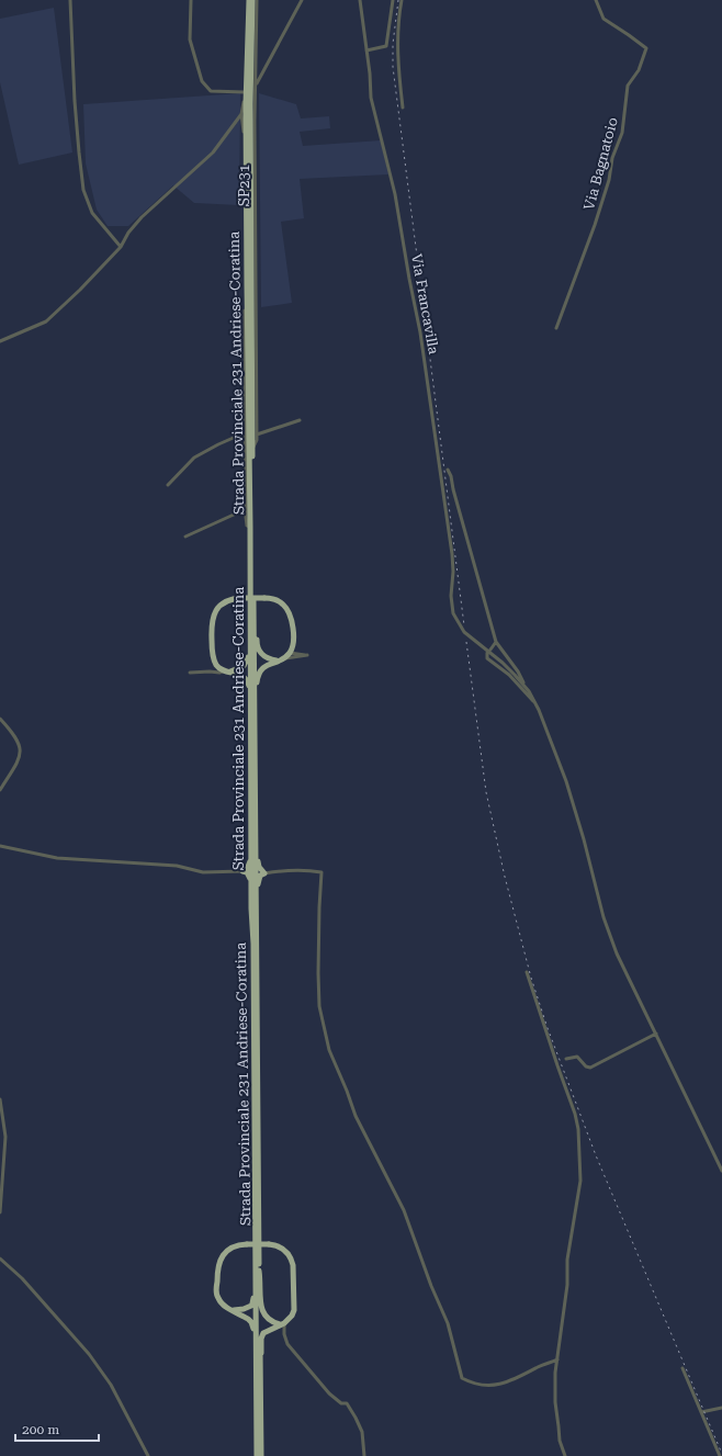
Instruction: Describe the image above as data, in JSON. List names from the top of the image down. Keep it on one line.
{"streets":{"highway":["SP231","Strada Provinciale 231 Andriese-Coratina"],"street":["Via Bagnatoio","Via Francavilla"]},"crossings":[["SP231","Strada Provinciale 231 Andriese-Coratina"]],"scale_bar":"200 m"}
